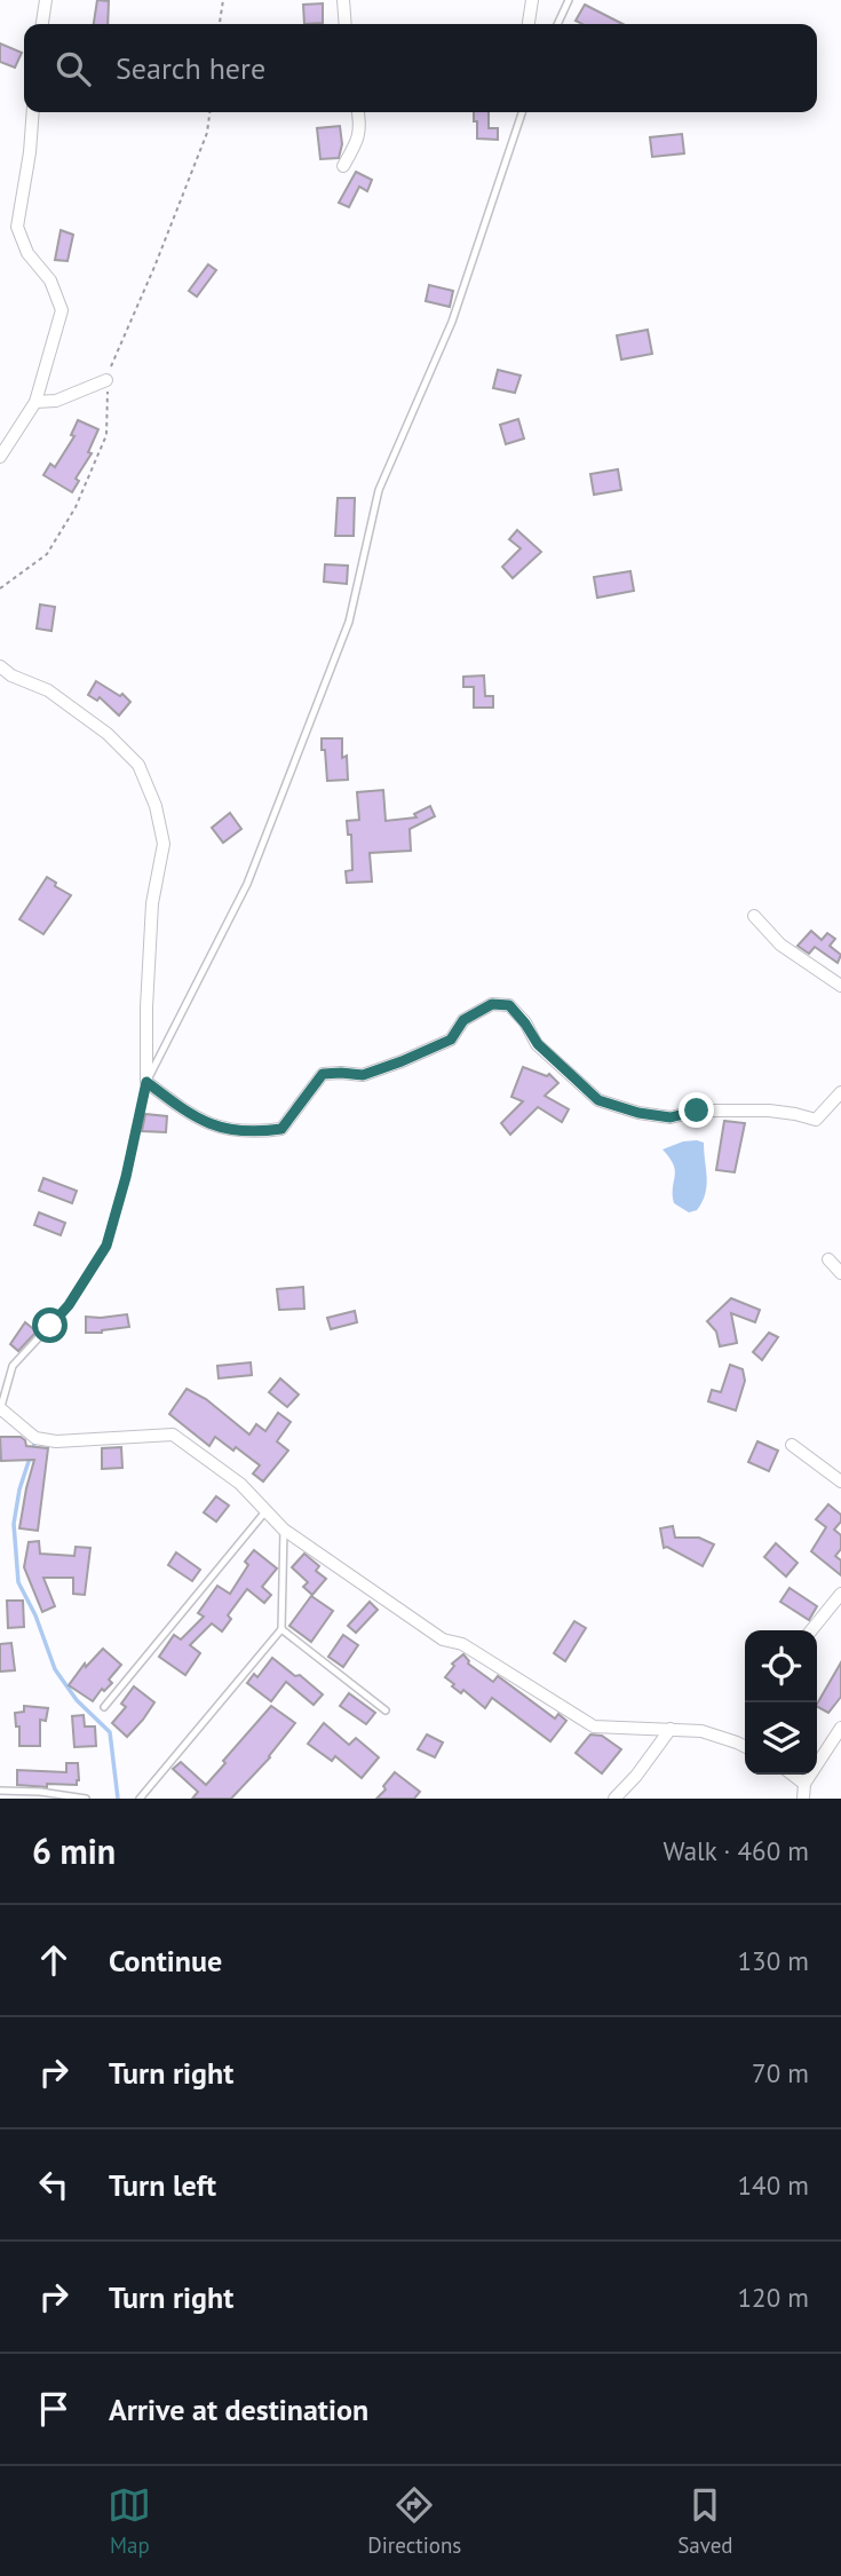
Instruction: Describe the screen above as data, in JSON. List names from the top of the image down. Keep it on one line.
{"page":{"search":"Search here","heading":["6 min","Walk · 460 m"],"list":[["Continue","130 m"],["Turn right","70 m"],["Turn left","140 m"],["Turn right","120 m"],"Arrive at destination"],"nav":["Map","Directions","Saved"]}}
